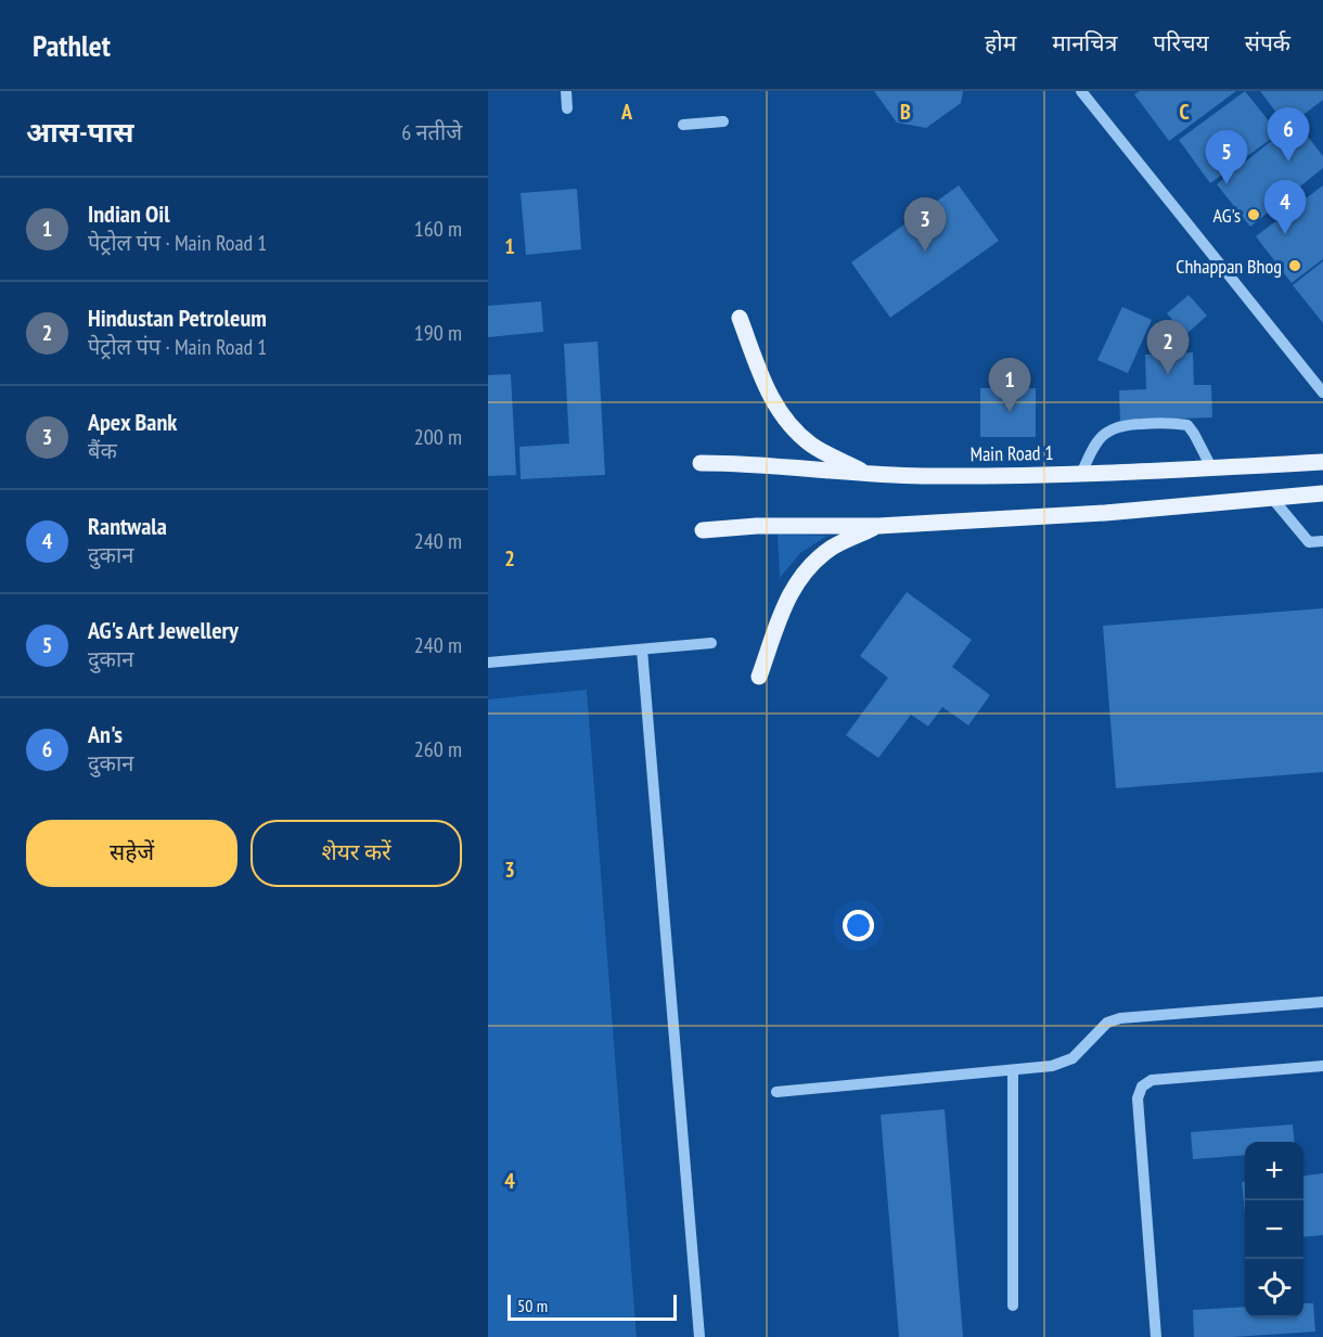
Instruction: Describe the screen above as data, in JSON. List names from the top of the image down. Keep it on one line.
{"streets":{"main road":["Main Road 1"]},"places":["AG's","Chhappan Bhog"],"scale_bar":"50 m","page":{"header":"Pathlet","nav":["होम","मानचित्र","परिचय","संपर्क"],"heading":["आस-पास","6 नतीजे"],"pins":["6","5","4","3","2","1"],"list":[{"mark":"1","name":"Indian Oil","note":"पेट्रोल पंप · Main Road 1","value":"160 m"},{"mark":"2","name":"Hindustan Petroleum","note":"पेट्रोल पंप · Main Road 1","value":"190 m"},{"mark":"3","name":"Apex Bank","note":"बैंक","value":"200 m"},{"mark":"4","name":"Rantwala","note":"दुकान","value":"240 m"},{"mark":"5","name":"AG's Art Jewellery","note":"दुकान","value":"240 m"},{"mark":"6","name":"An's","note":"दुकान","value":"260 m"}],"buttons":["सहेजें","शेयर करें"],"map_buttons":["+","−"],"scale":"50 m"},"grid":{"columns":["A","B","C"],"rows":["1","2","3","4"]}}
